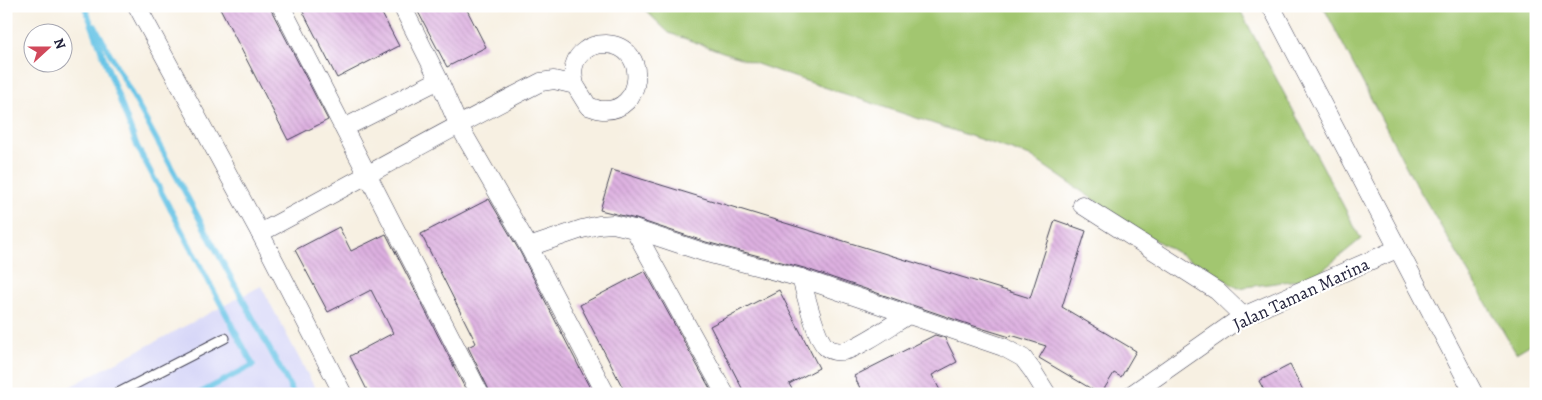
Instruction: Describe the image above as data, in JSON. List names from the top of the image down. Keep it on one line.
{"streets":{"street":["Jalan Taman Marina"]},"north":"right"}
